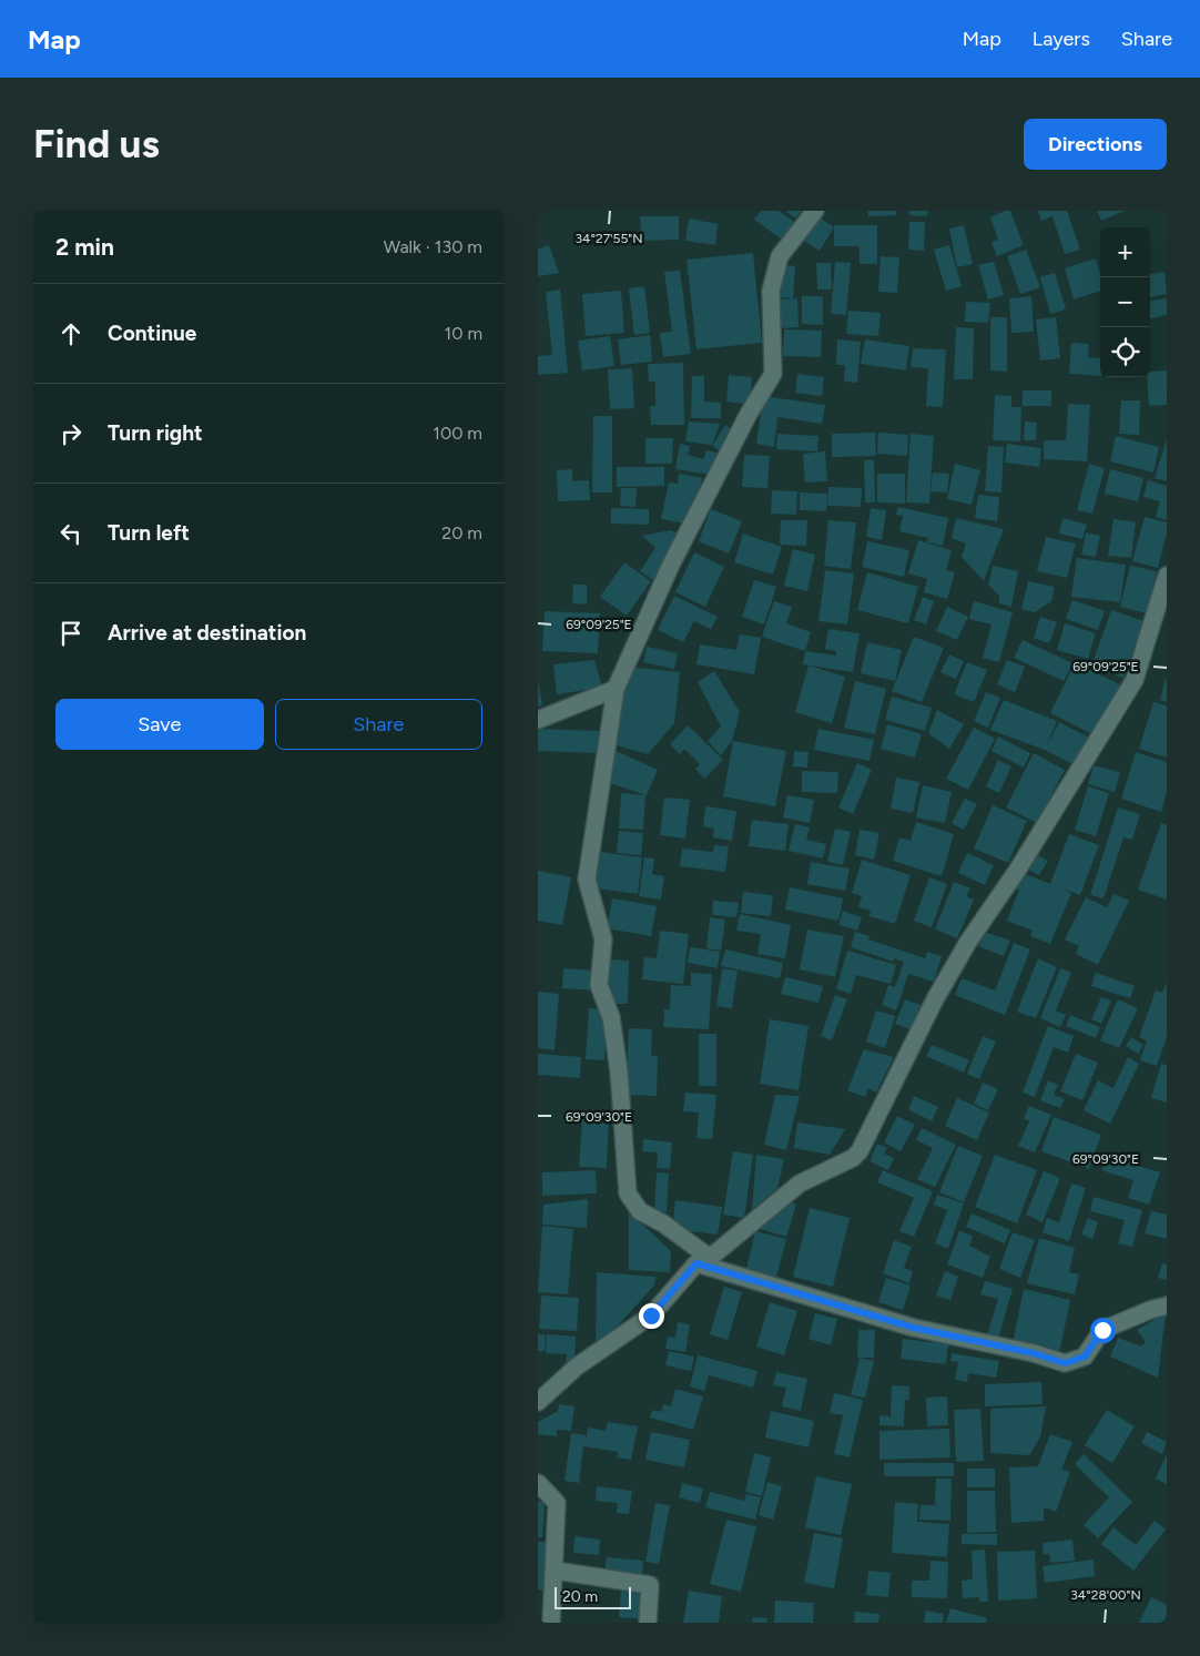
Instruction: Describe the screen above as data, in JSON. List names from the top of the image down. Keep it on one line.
{"scale_bar":"20 m","page":{"header":"Map","nav":["Map","Layers","Share"],"buttons":["Directions",["Save","Share"]],"title":"Find us","heading":["2 min","Walk · 130 m"],"map_buttons":["+","−"],"list":[["Continue","10 m"],["Turn right","100 m"],["Turn left","20 m"],"Arrive at destination"],"scale":"20 m"},"coordinates":["34°27'55\"N","69°09'25\"E","69°09'30\"E","34°28'00\"N"]}
